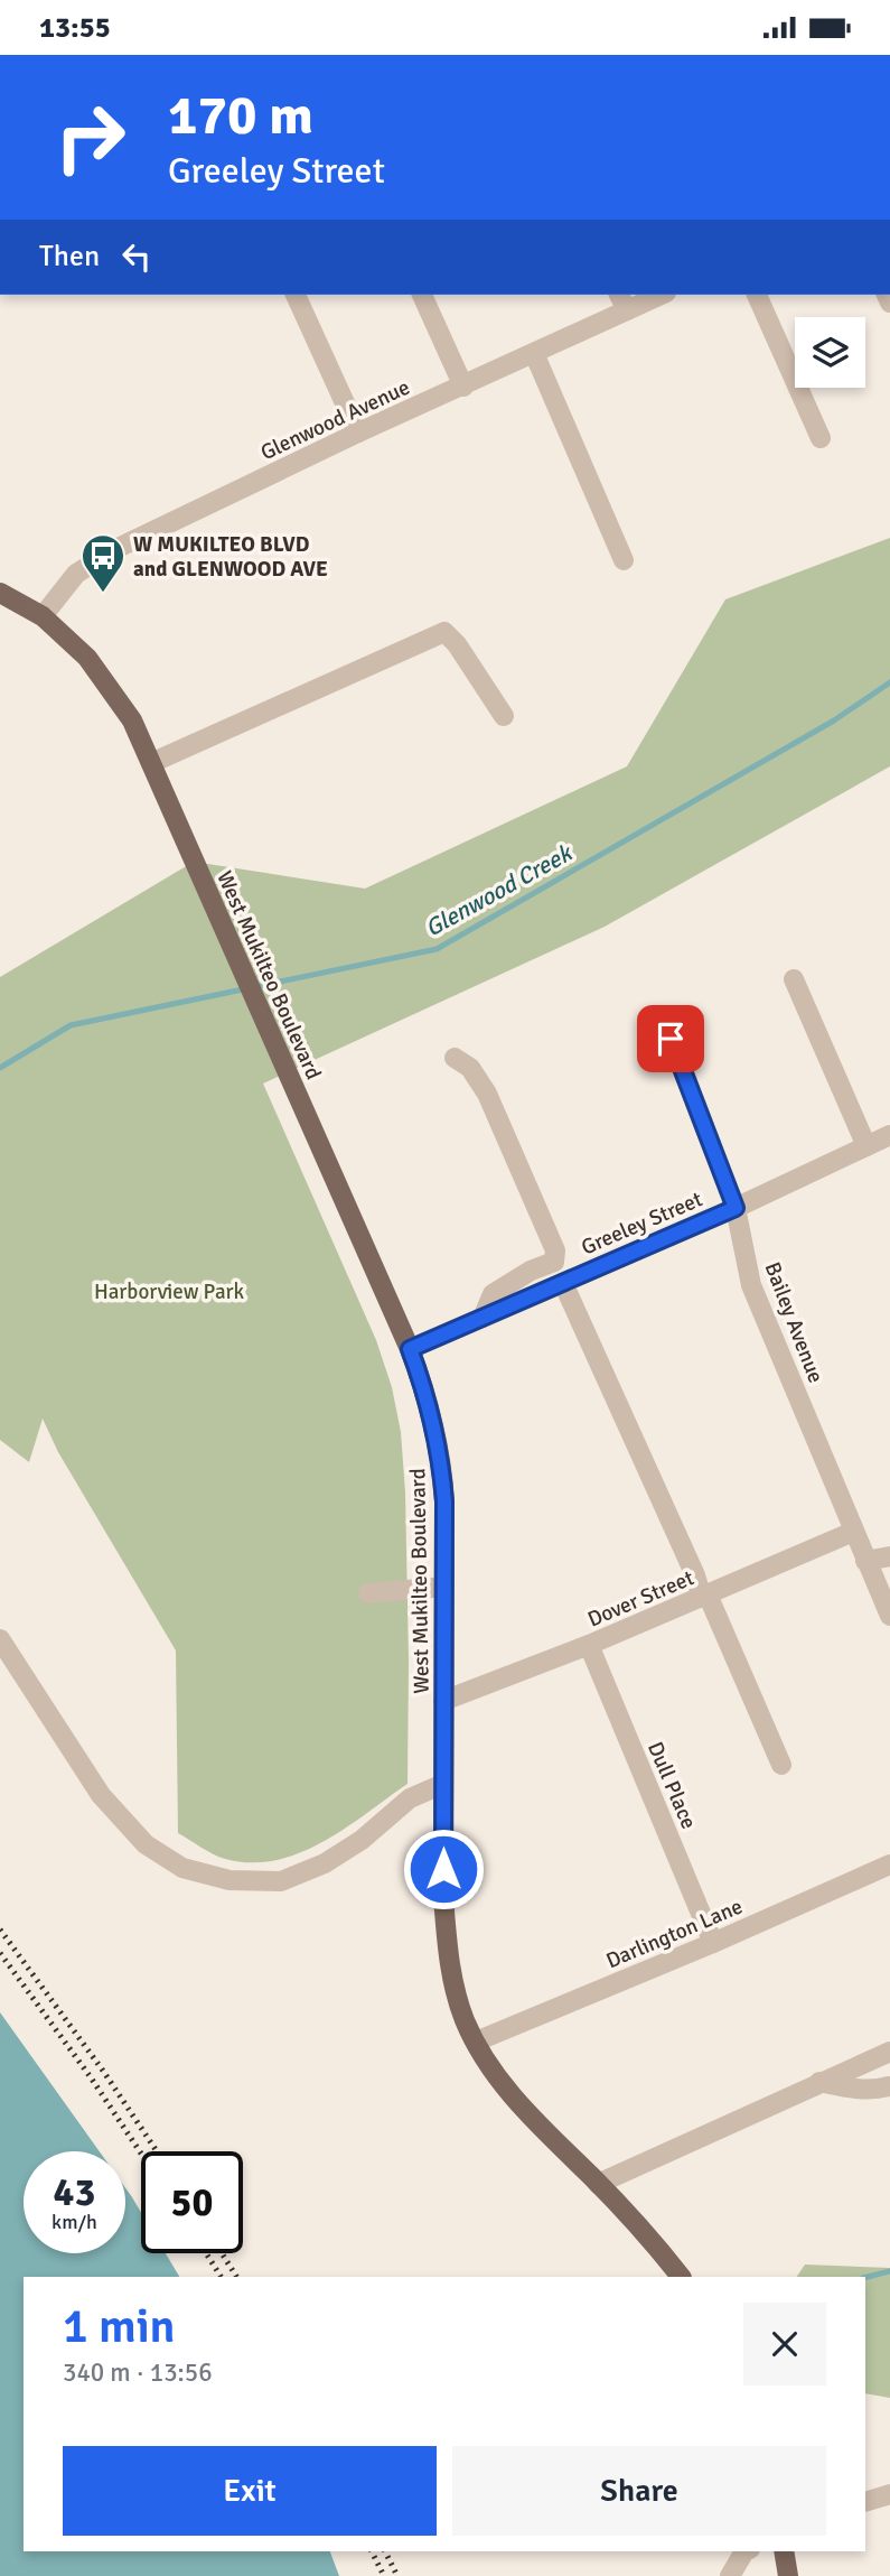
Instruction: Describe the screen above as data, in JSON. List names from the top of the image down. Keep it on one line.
{"streets":{"main road":["West Mukilteo Boulevard"],"street":["Glenwood Avenue","Greeley Street","Bailey Avenue","Dover Street","Dull Place","Darlington Lane"]},"crossings":[["Glenwood Avenue","West Mukilteo Boulevard"],["West Mukilteo Boulevard","Greeley Street"],["West Mukilteo Boulevard","Dover Street"],["West Mukilteo Boulevard","Darlington Lane"],["Greeley Street","Bailey Avenue"],["Bailey Avenue","Dover Street"],["Dover Street","Dull Place"],["Dull Place","Darlington Lane"]],"water":["Glenwood Creek"],"parks":["Harborview Park"],"places":{"bus stop":["W MUKILTEO BLVD and GLENWOOD AVE"]},"page":{"status":"13:55","turn":["170 m","Greeley Street"],"then":"Then","speed":"43 km/h","limit":"50","heading":["1 min","340 m · 13:56"],"buttons":["Exit","Share"]}}
